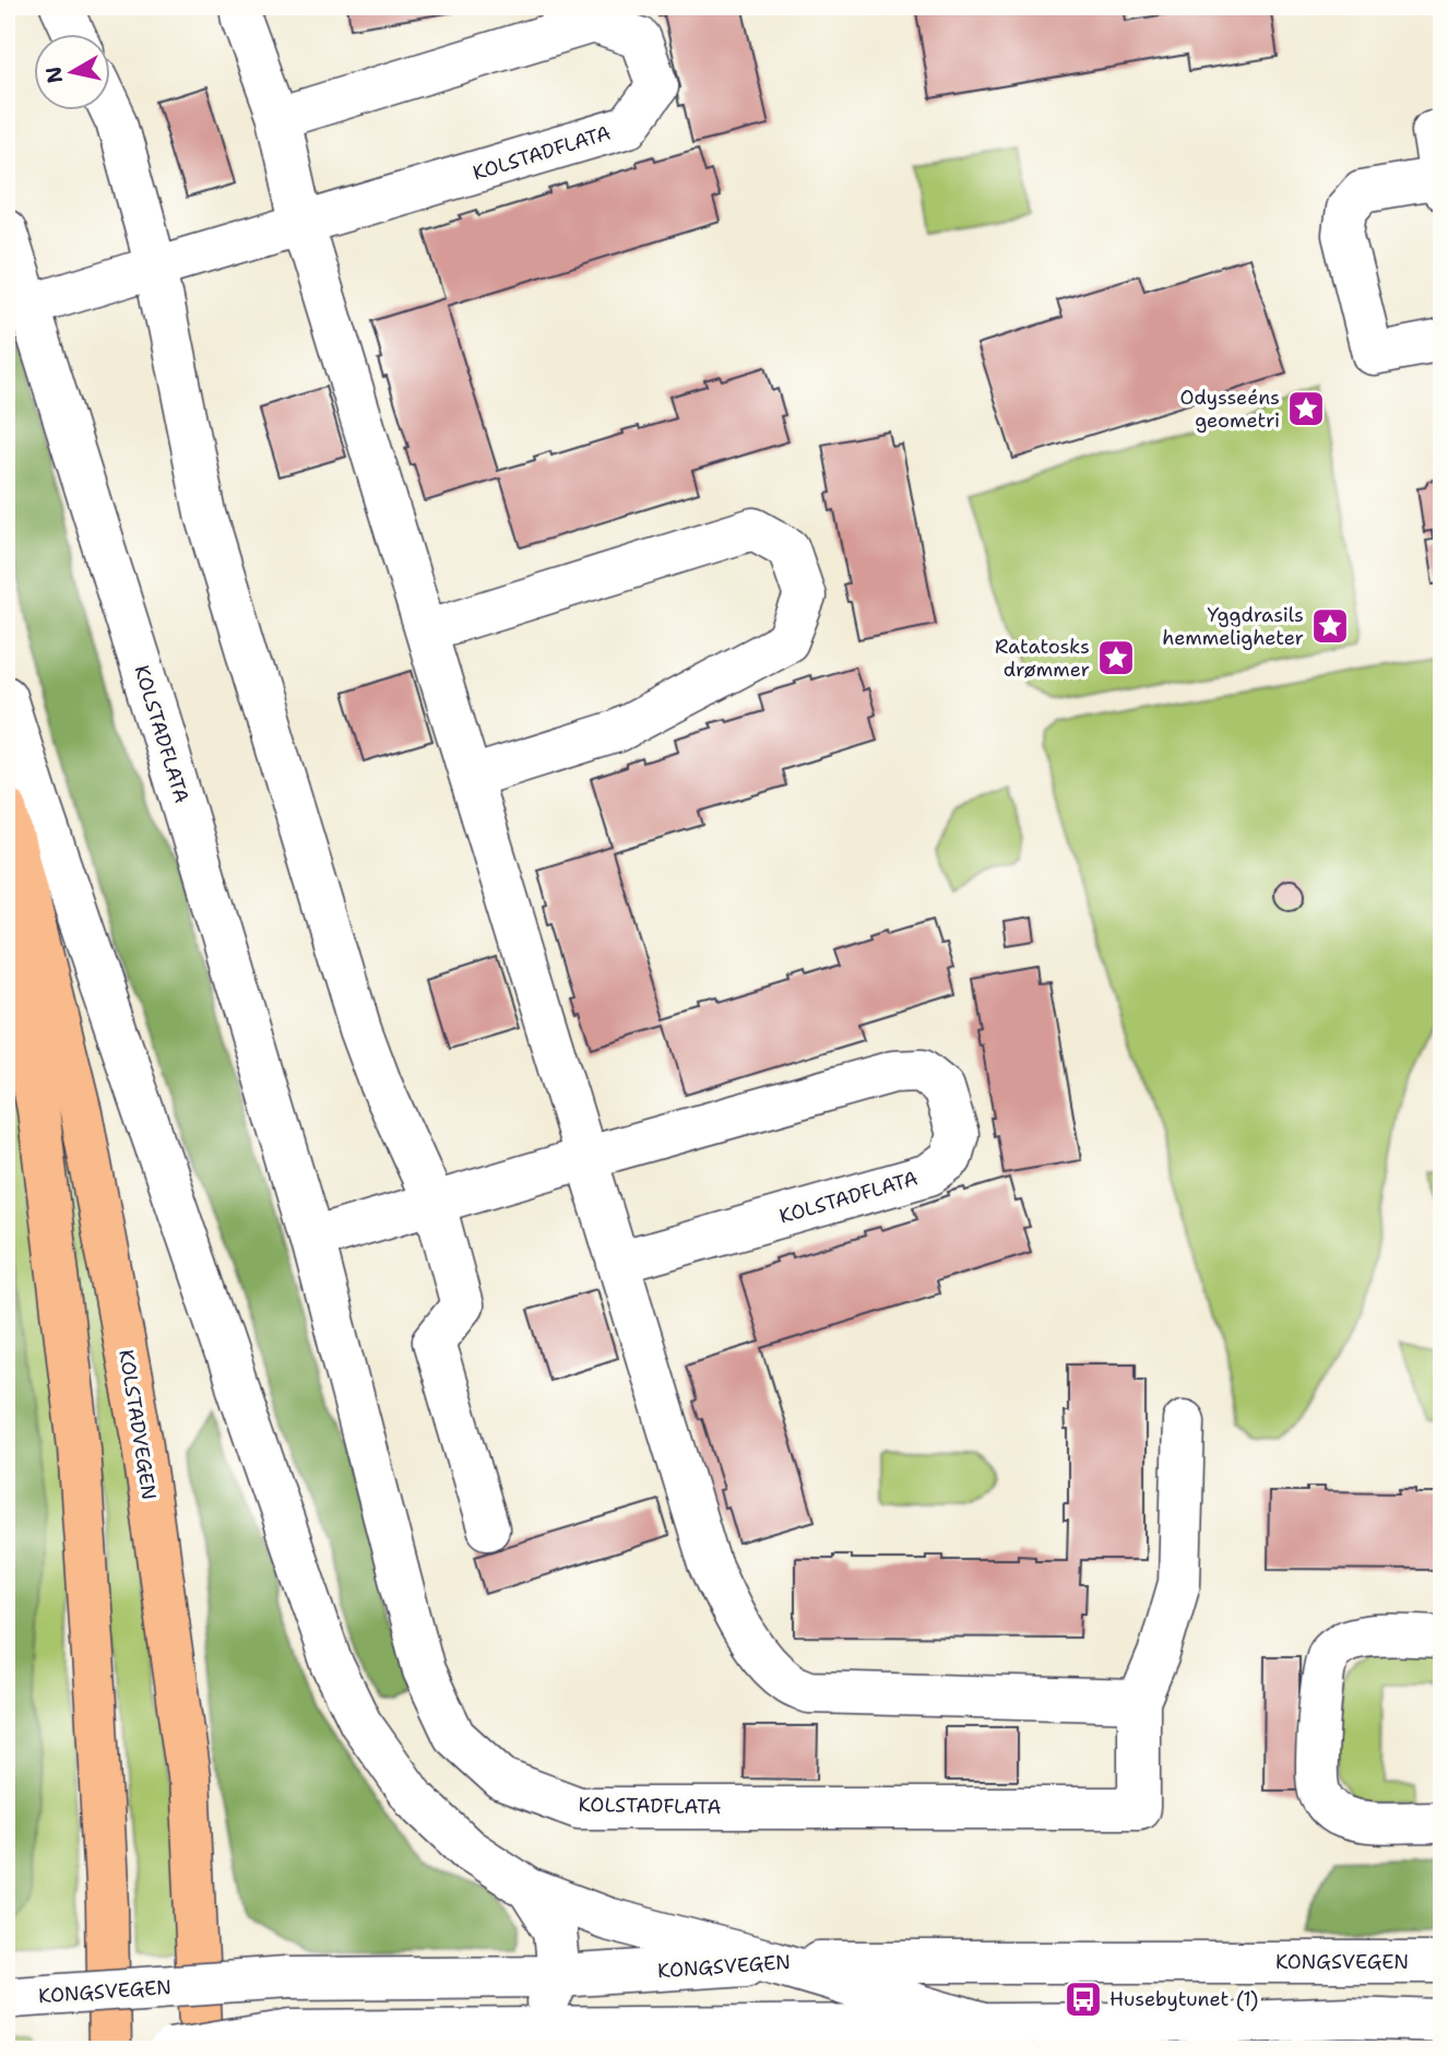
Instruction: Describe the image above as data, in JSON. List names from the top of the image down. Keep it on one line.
{"streets":{"main road":["KOLSTADVEGEN"],"street":["KOLSTADFLATA","KONGSVEGEN"]},"places":{"place":["Odysseéns geometri","Yggdrasils hemmeligheter","Ratatosks drømmer"],"bus stop":["Husebytunet (1)"]},"north":"left"}
